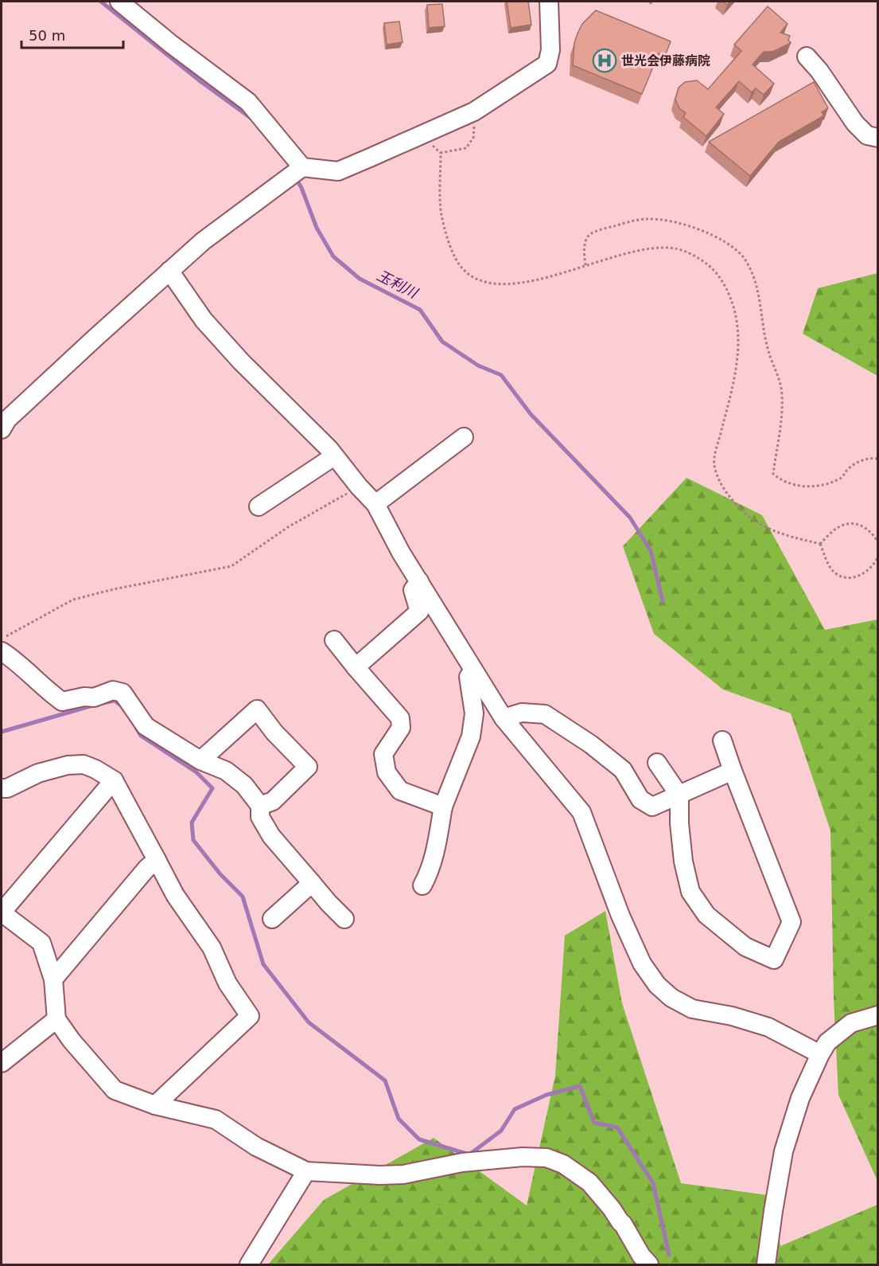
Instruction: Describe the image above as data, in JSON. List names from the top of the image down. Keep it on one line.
{"water":["玉利川"],"places":{"hospital":["世光会伊藤病院"]},"scale_bar":"50 m"}
